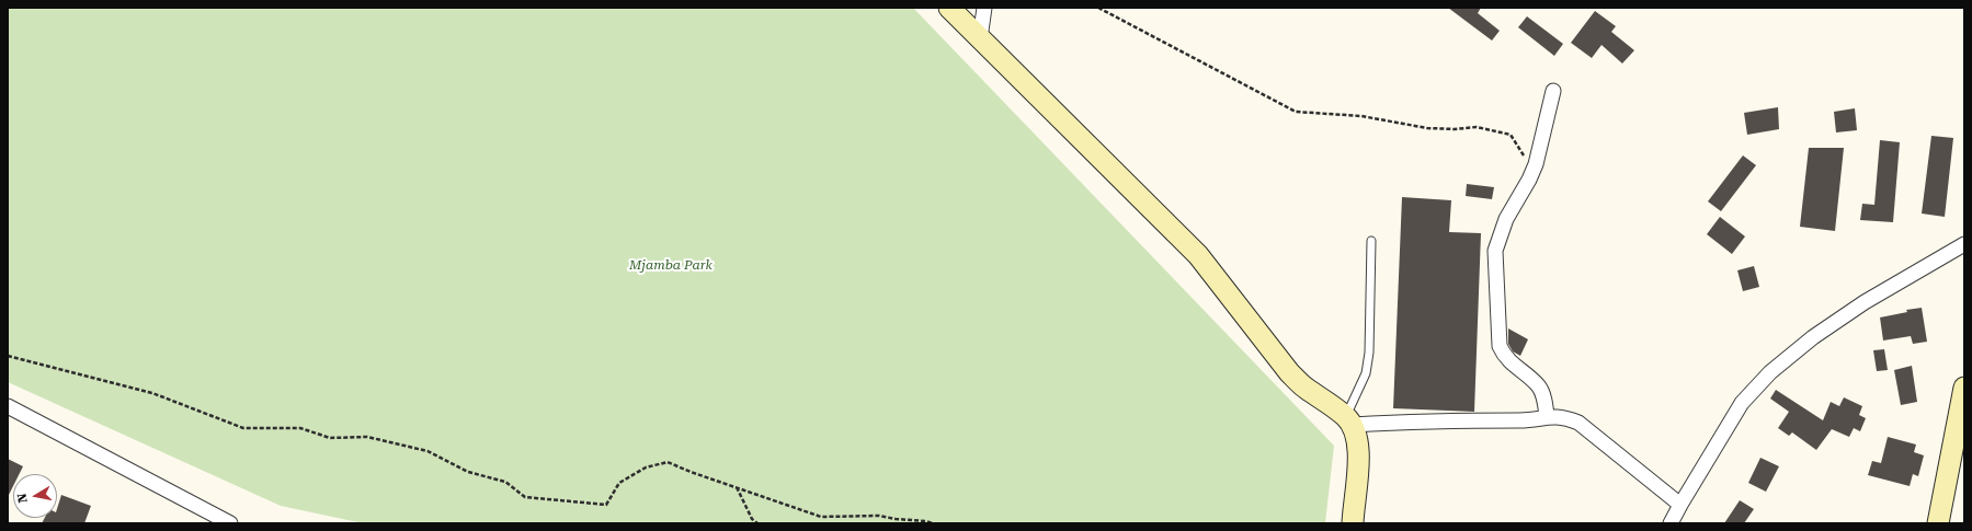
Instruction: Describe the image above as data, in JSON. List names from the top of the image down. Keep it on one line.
{"parks":["Mjamba Park"],"north":"left"}
